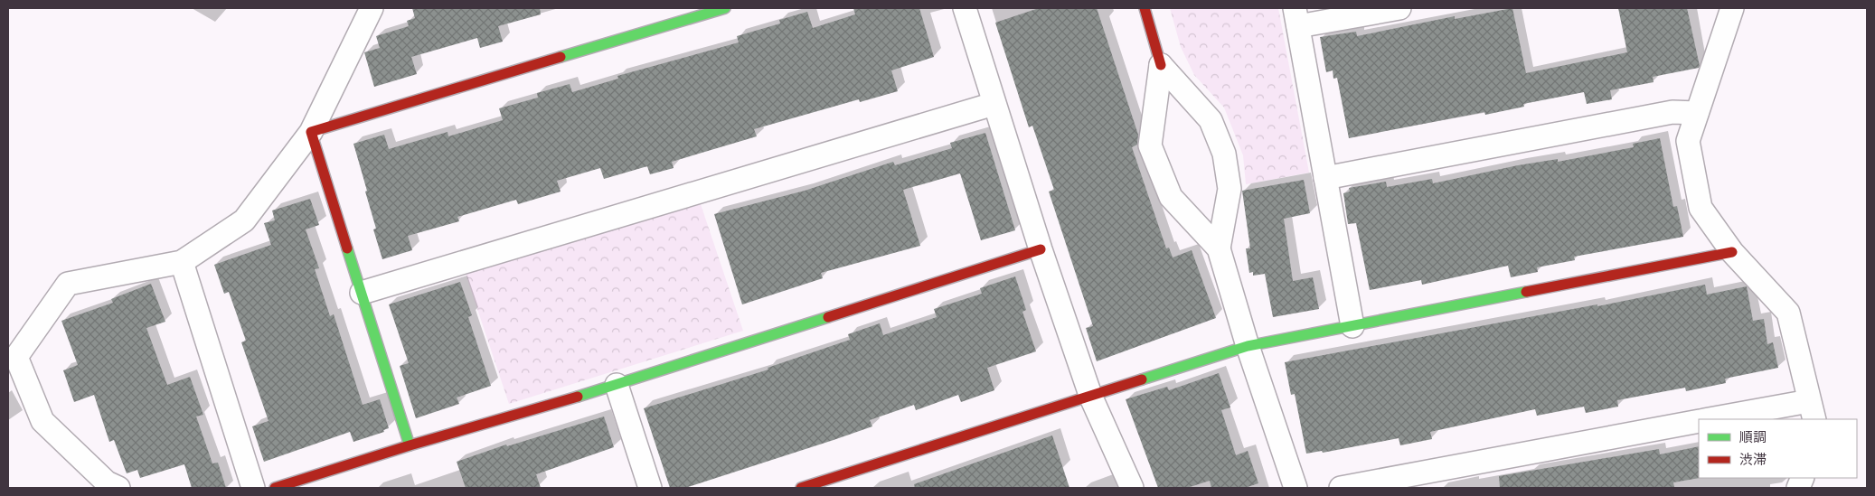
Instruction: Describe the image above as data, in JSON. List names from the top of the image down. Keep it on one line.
{"legend":["順調","渋滞"]}
